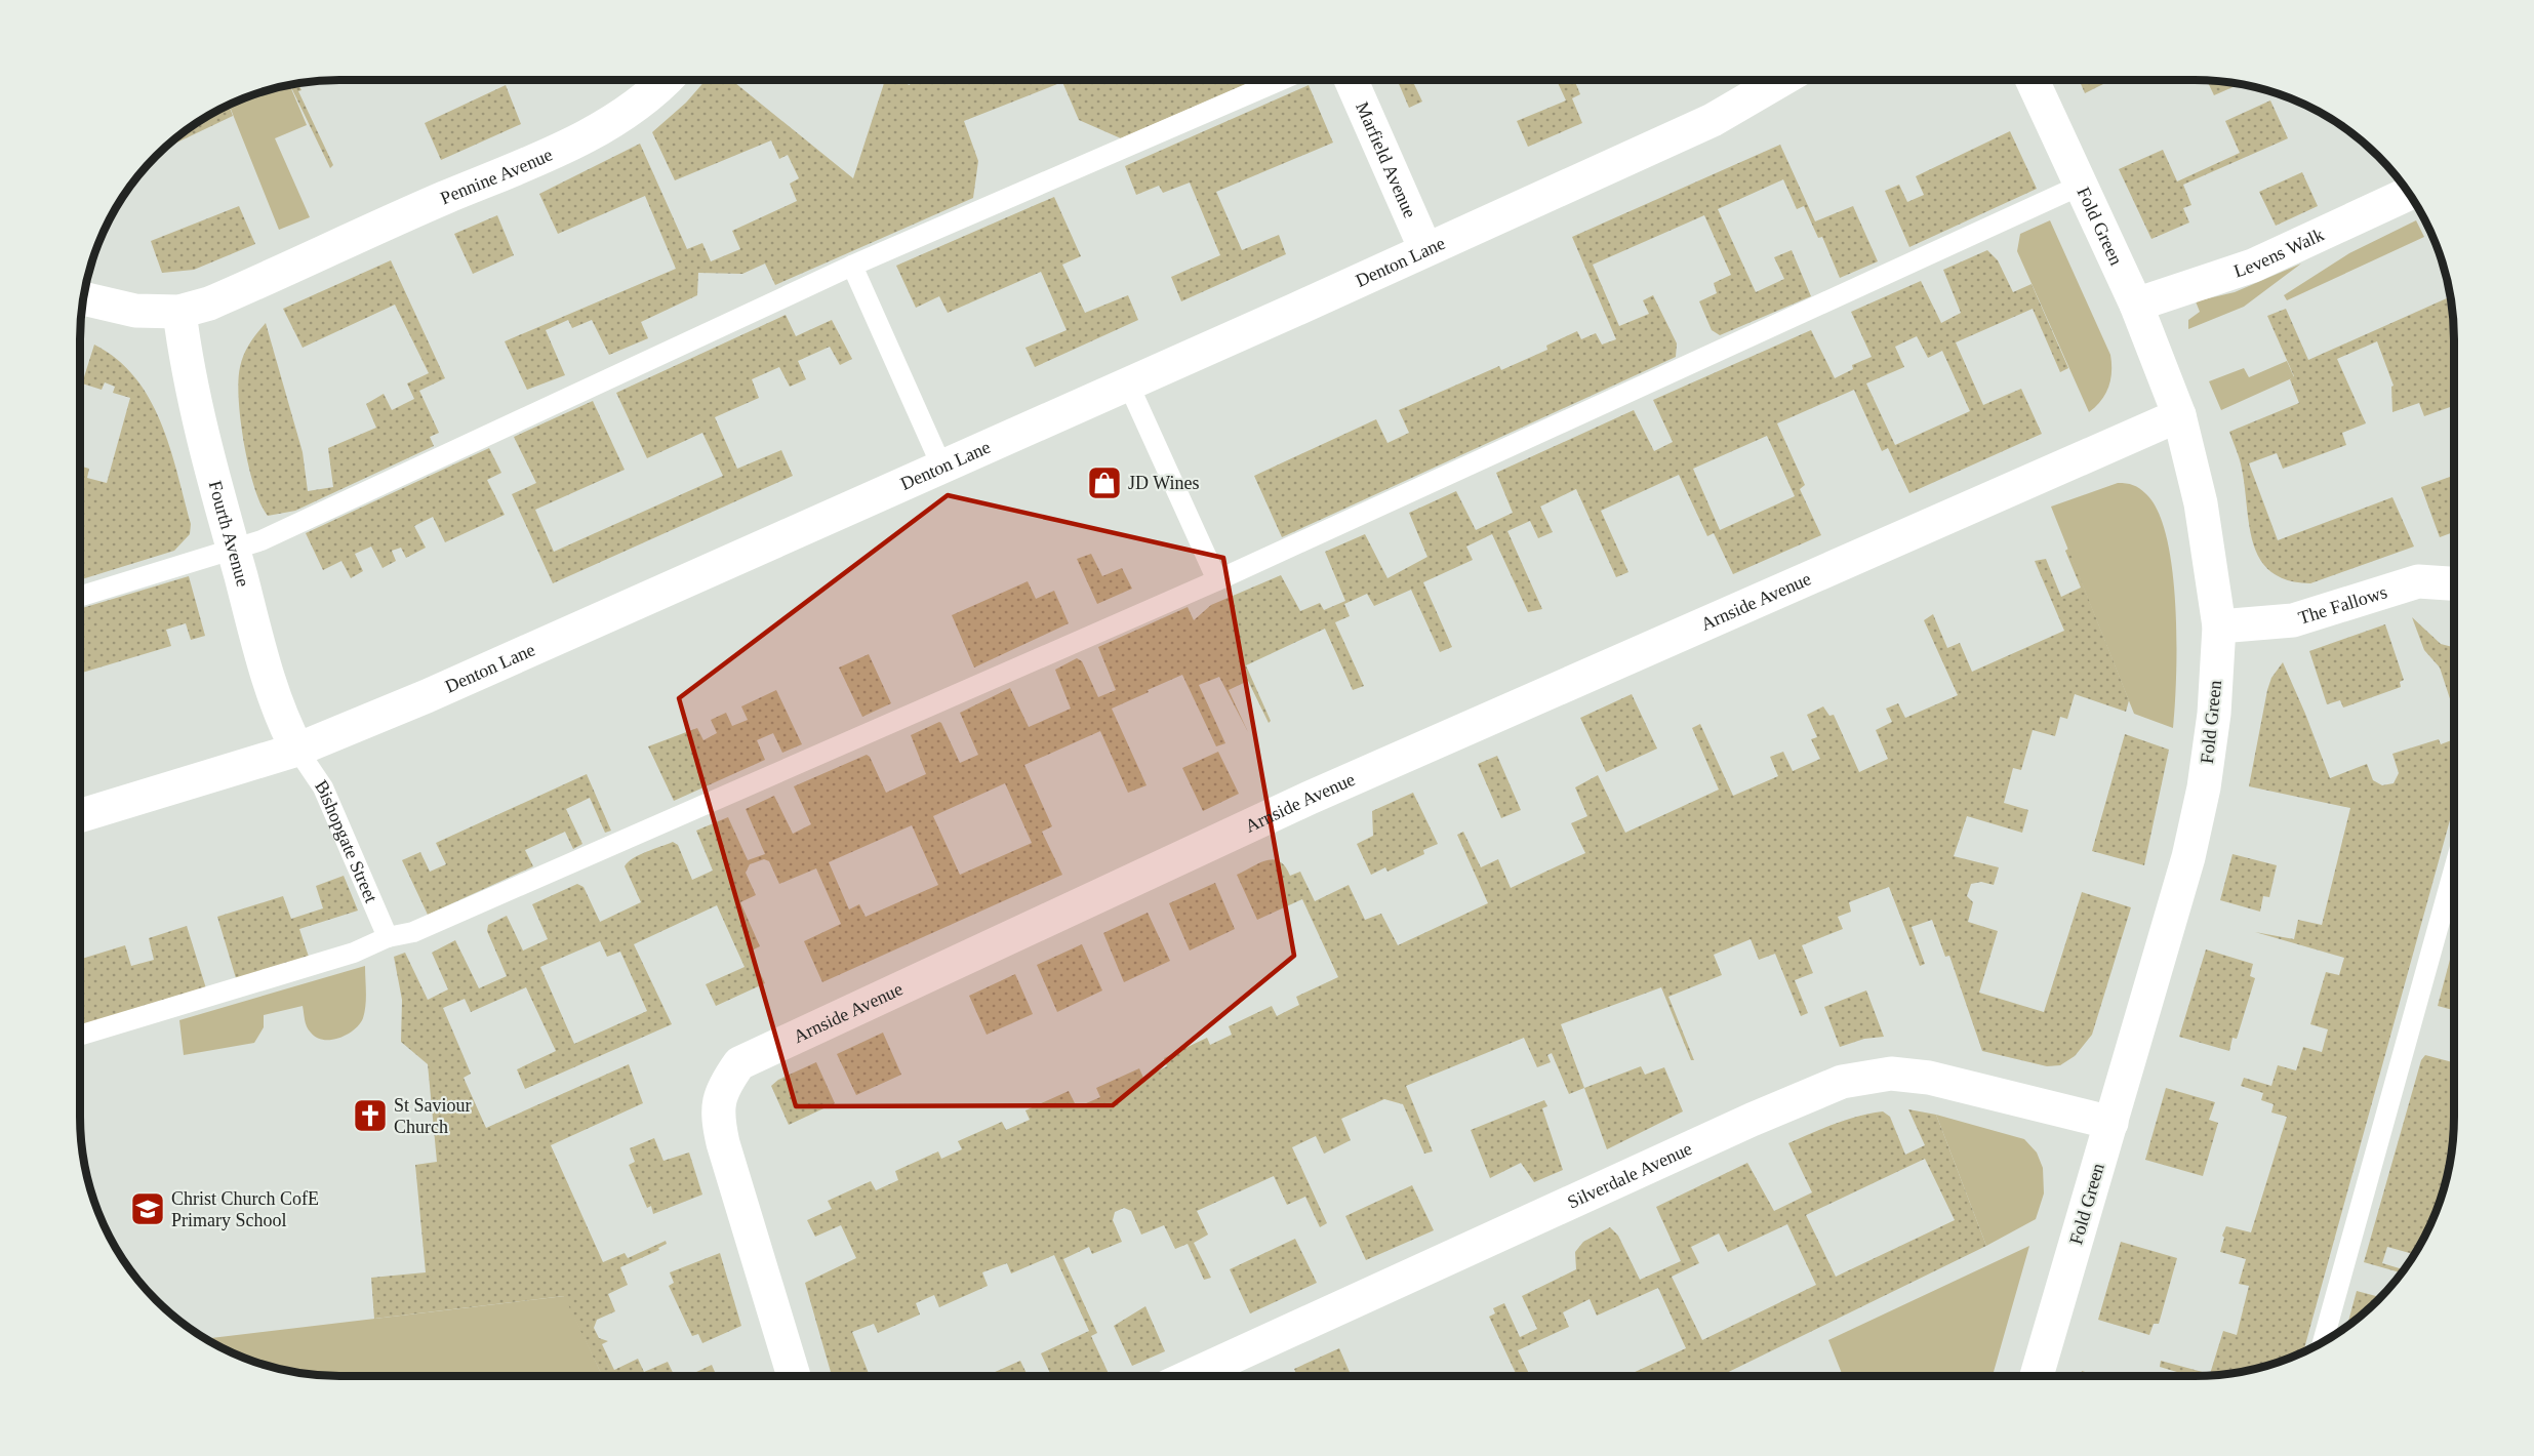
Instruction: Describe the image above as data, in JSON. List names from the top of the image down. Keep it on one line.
{"streets":{"street":["Marfield Avenue","Pennine Avenue","Fold Green","Levens Walk","Denton Lane","Fourth Avenue","Arnside Avenue","The Fallows","Silverdale Avenue"],"lane":["Bishopgate Street"]},"crossings":[["Marfield Avenue","Denton Lane"],["Pennine Avenue","Fourth Avenue"],["Fold Green","Levens Walk"],["Fold Green","Arnside Avenue"],["Fold Green","The Fallows"],["Fold Green","Silverdale Avenue"],["Denton Lane","Fourth Avenue"],["Denton Lane","Bishopgate Street"],["Fourth Avenue","Bishopgate Street"]],"places":{"shop":["JD Wines"],"church":["St Saviour Church"],"school or university":["Christ Church CofE Primary School"]}}
